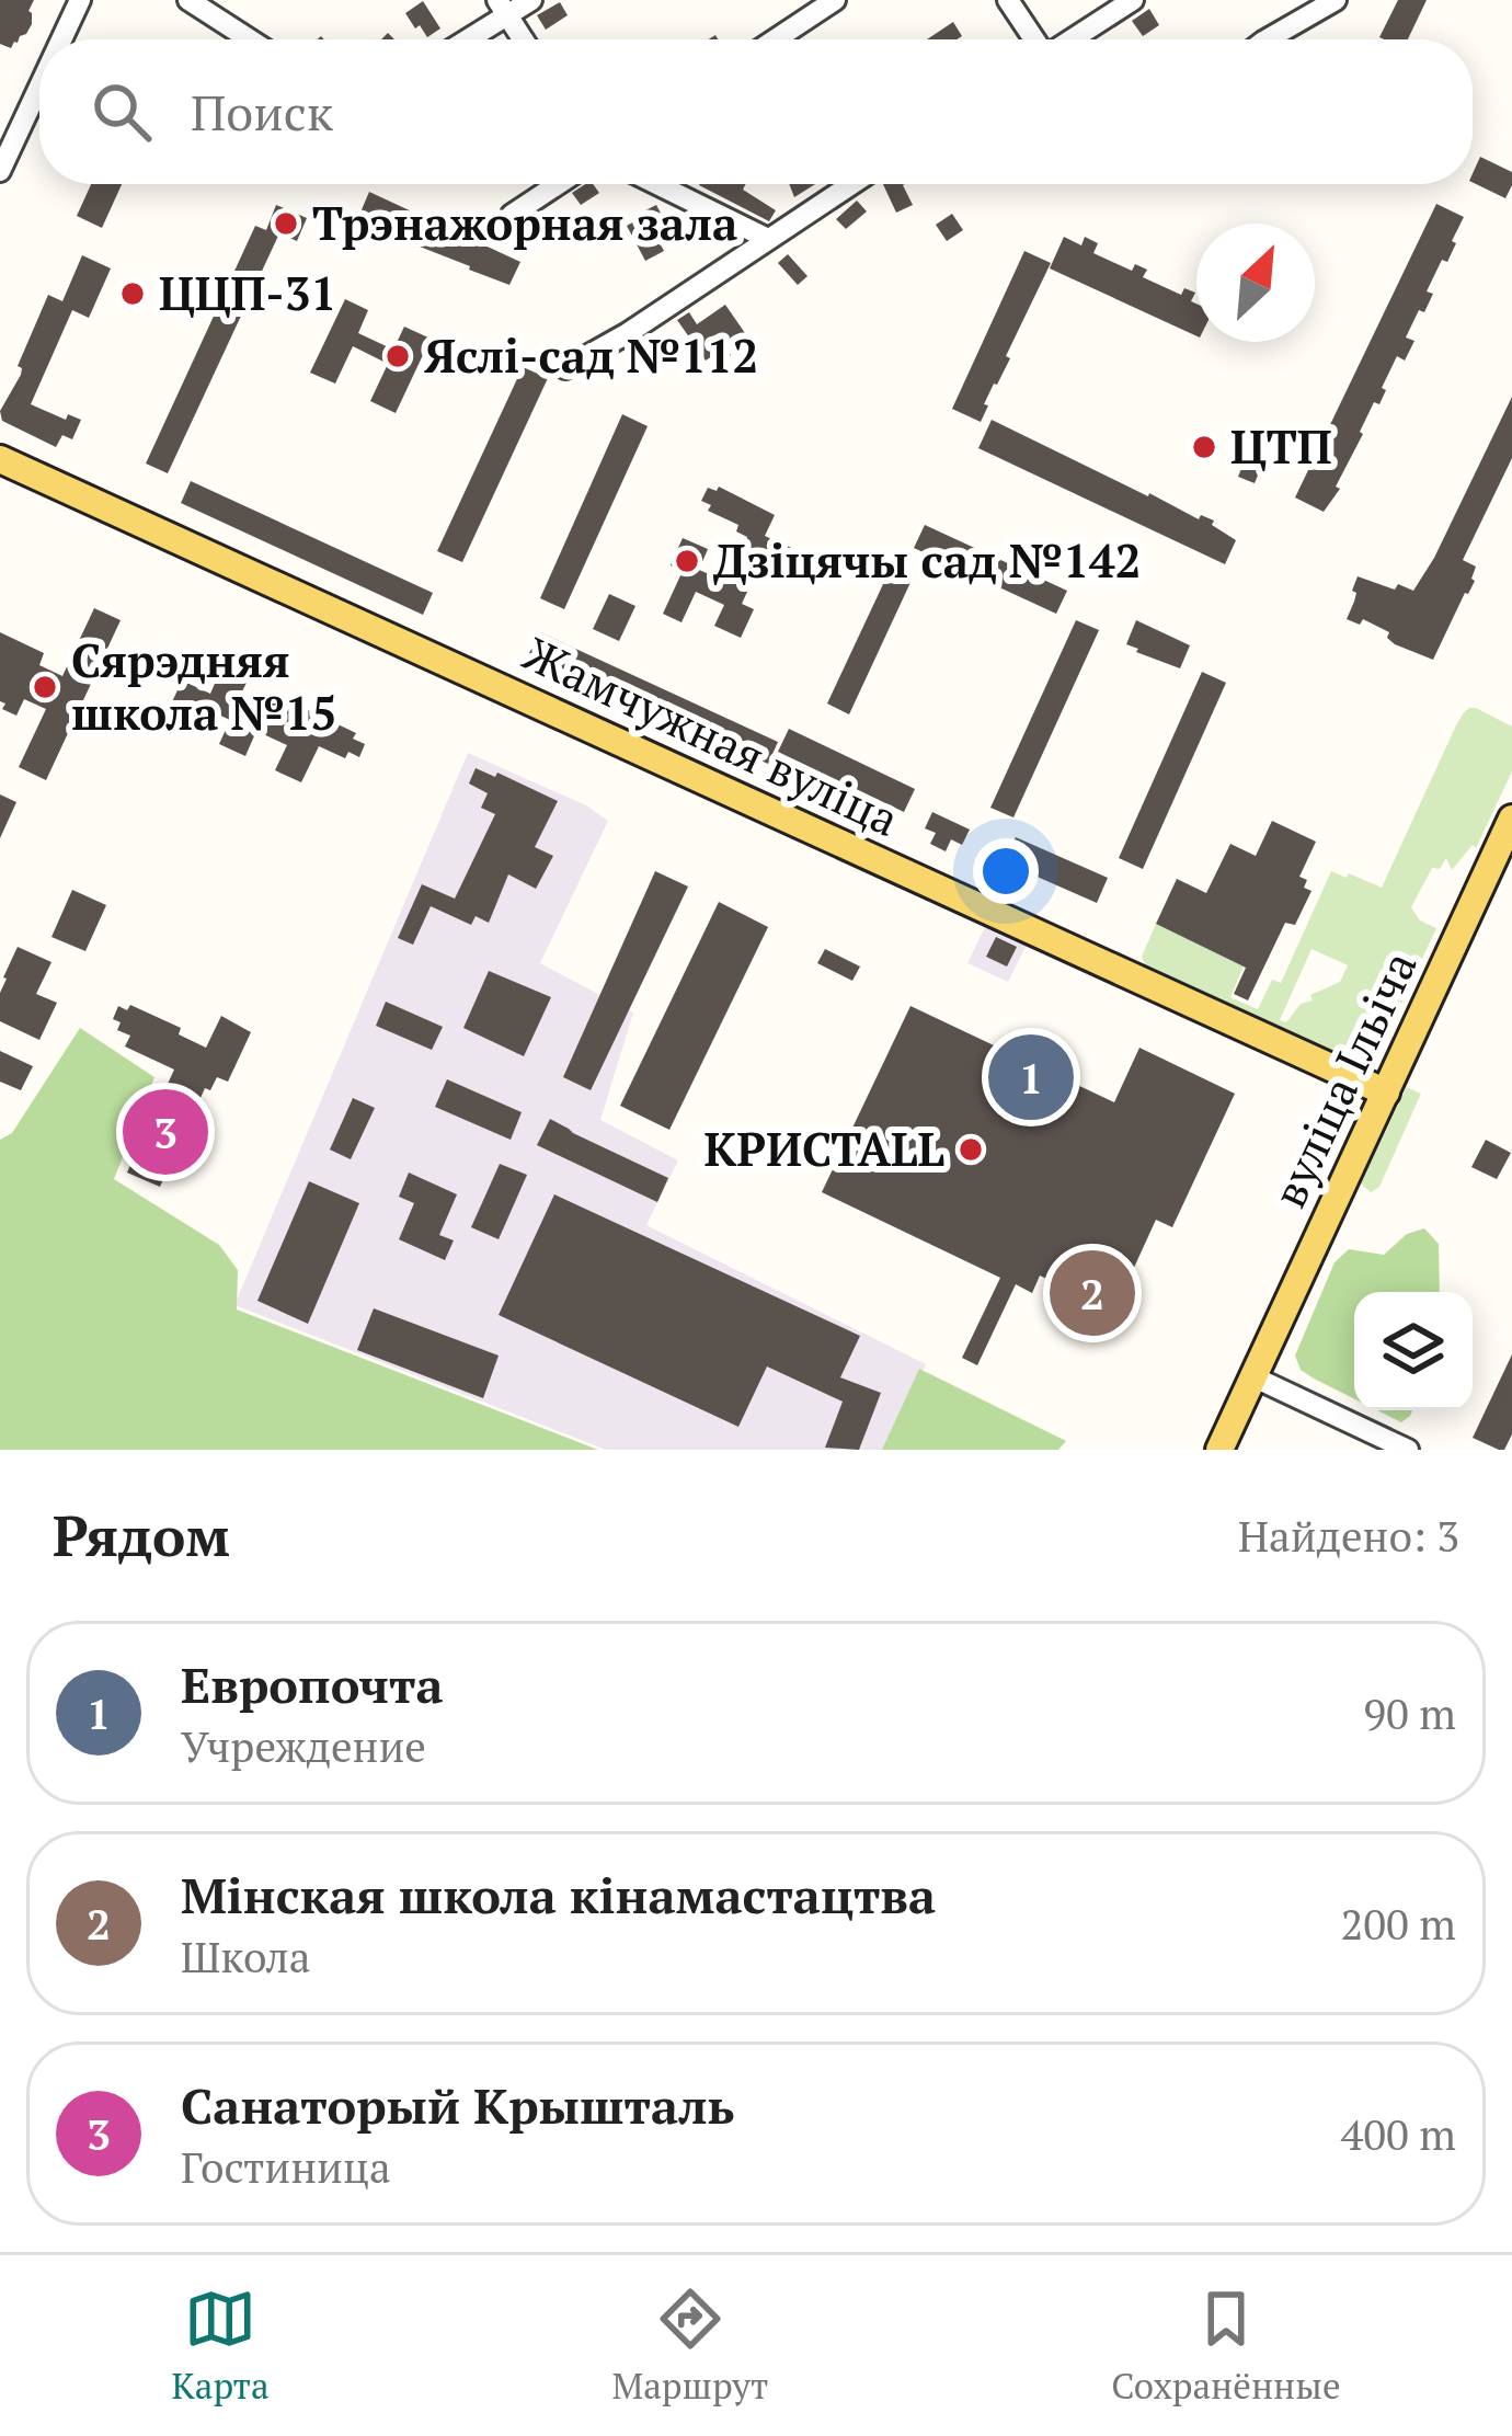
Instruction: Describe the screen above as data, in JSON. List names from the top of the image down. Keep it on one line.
{"streets":{"main road":["Жамчужная вуліца","вуліца Ільіча"]},"crossings":[["Жамчужная вуліца","вуліца Ільіча"]],"places":["Трэнажорная зала","ЦЦП-31","Яслі-сад №112","ЦТП","Дзіцячы сад №142","Сярэдняя школа №15","КРИСТАLL"],"north":"top right","page":{"search":"Поиск","pins":["1","3","2"],"heading":["Рядом","Найдено: 3"],"list":[{"mark":"1","name":"Европочта","note":"Учреждение","value":"90 m"},{"mark":"2","name":"Мінская школа кінамастацтва","note":"Школа","value":"200 m"},{"mark":"3","name":"Санаторый Крышталь","note":"Гостиница","value":"400 m"}],"nav":["Карта","Маршрут","Сохранённые"]}}
